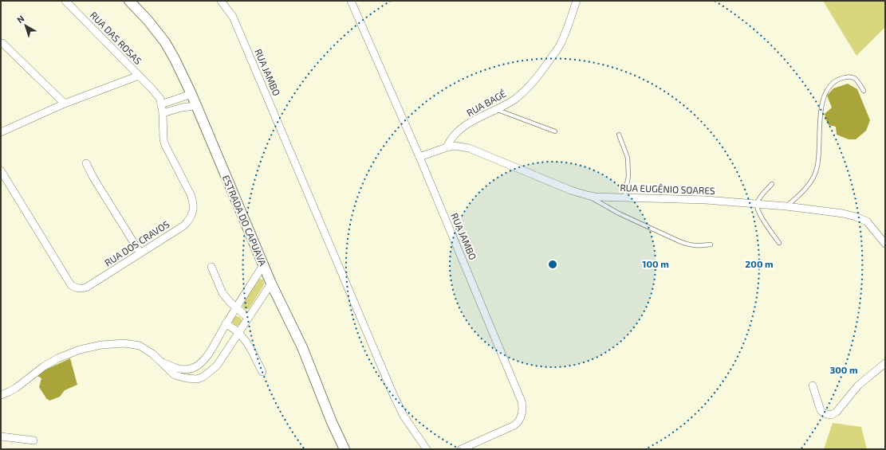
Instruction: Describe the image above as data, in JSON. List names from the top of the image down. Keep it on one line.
{"streets":{"main road":["ESTRADA DO CAPUAVA"],"street":["RUA DAS ROSAS","RUA JAMBO","RUA BAGÉ","RUA EUGÊNIO SOARES","RUA DOS CRAVOS"]},"crossings":[["RUA DAS ROSAS","RUA DOS CRAVOS"],["RUA BAGÉ","RUA EUGÊNIO SOARES"]],"north":"top left","rings":["100 m","200 m","300 m"]}
